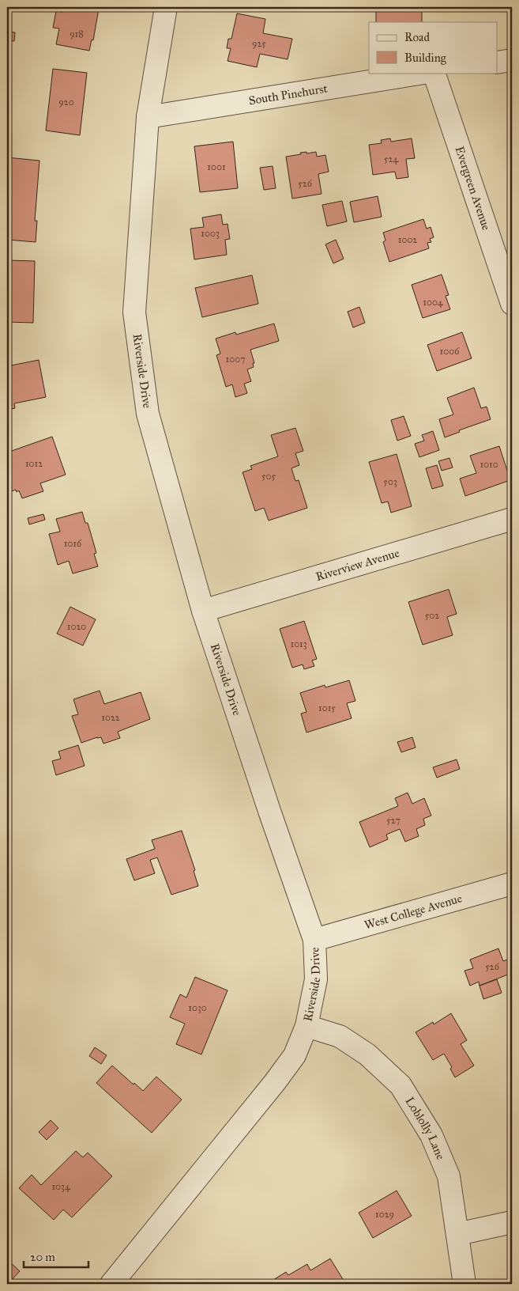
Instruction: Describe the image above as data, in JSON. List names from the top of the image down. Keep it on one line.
{"streets":{"street":["South Pinehurst","Evergreen Avenue","Riverside Drive","Riverview Avenue","West College Avenue","Loblolly Lane"]},"crossings":[["South Pinehurst","Riverside Drive"],["Riverside Drive","Riverview Avenue"],["Riverside Drive","West College Avenue"],["Riverside Drive","Loblolly Lane"]],"house_numbers":["918","925","920","524","1001","526","1003","1002","1004","1006","1007","1012","1010","505","503","1016","502","1020","1013","1015","1022","527","526","1030","1034","1029"],"legend":["Road","Building"],"scale_bar":"20 m"}
